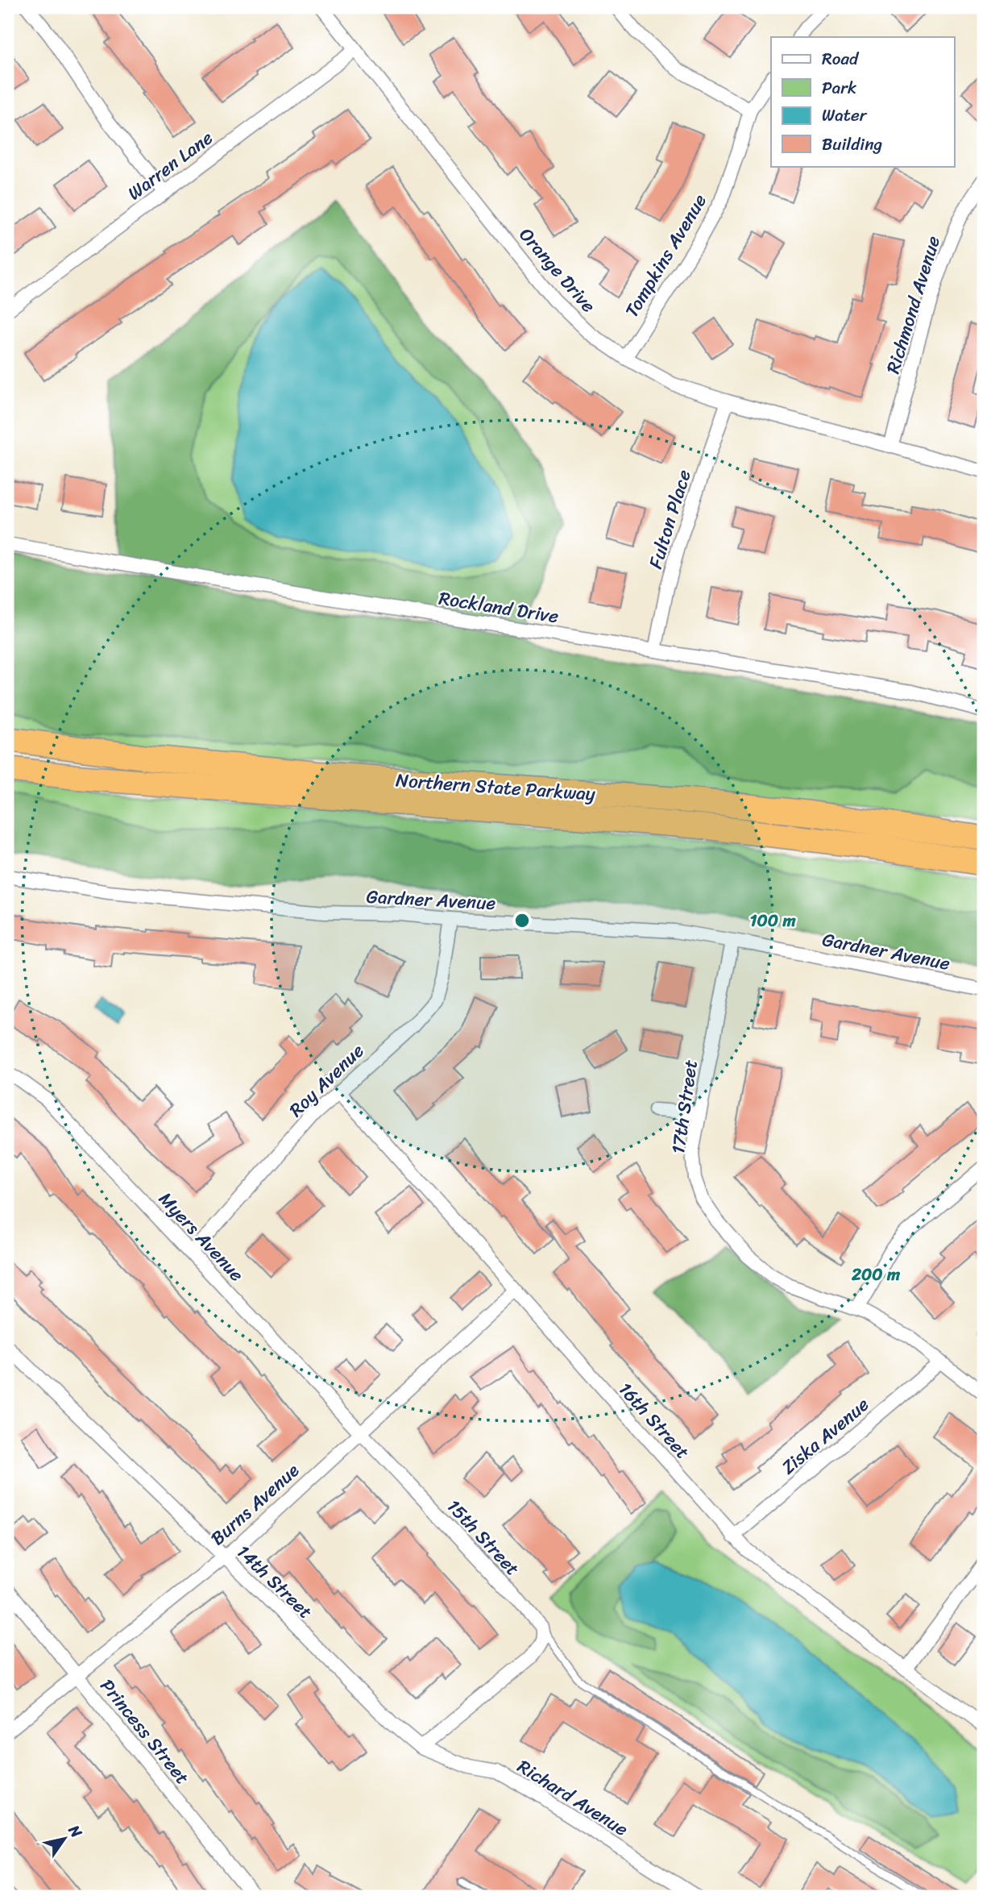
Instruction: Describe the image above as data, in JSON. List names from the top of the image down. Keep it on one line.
{"streets":{"highway":["Northern State Parkway"],"street":["Warren Lane","Tompkins Avenue","Orange Drive","Richmond Avenue","Fulton Place","Rockland Drive","Gardner Avenue","Roy Avenue","17th Street","Myers Avenue","16th Street","Ziska Avenue","Burns Avenue","15th Street","14th Street","Princess Street","Richard Avenue"]},"crossings":[["Warren Lane","Orange Drive"],["Tompkins Avenue","Orange Drive"],["Orange Drive","Richmond Avenue"],["Orange Drive","Fulton Place"],["Fulton Place","Rockland Drive"],["Gardner Avenue","Roy Avenue"],["Gardner Avenue","17th Street"],["Roy Avenue","Myers Avenue"],["Roy Avenue","16th Street"],["17th Street","Ziska Avenue"],["Myers Avenue","Burns Avenue"],["Myers Avenue","15th Street"],["16th Street","Ziska Avenue"],["16th Street","Burns Avenue"],["Burns Avenue","15th Street"],["Burns Avenue","14th Street"],["Burns Avenue","Princess Street"],["14th Street","Richard Avenue"]],"legend":["Road","Park","Water","Building"],"north":"top right","rings":["100 m","200 m"]}
